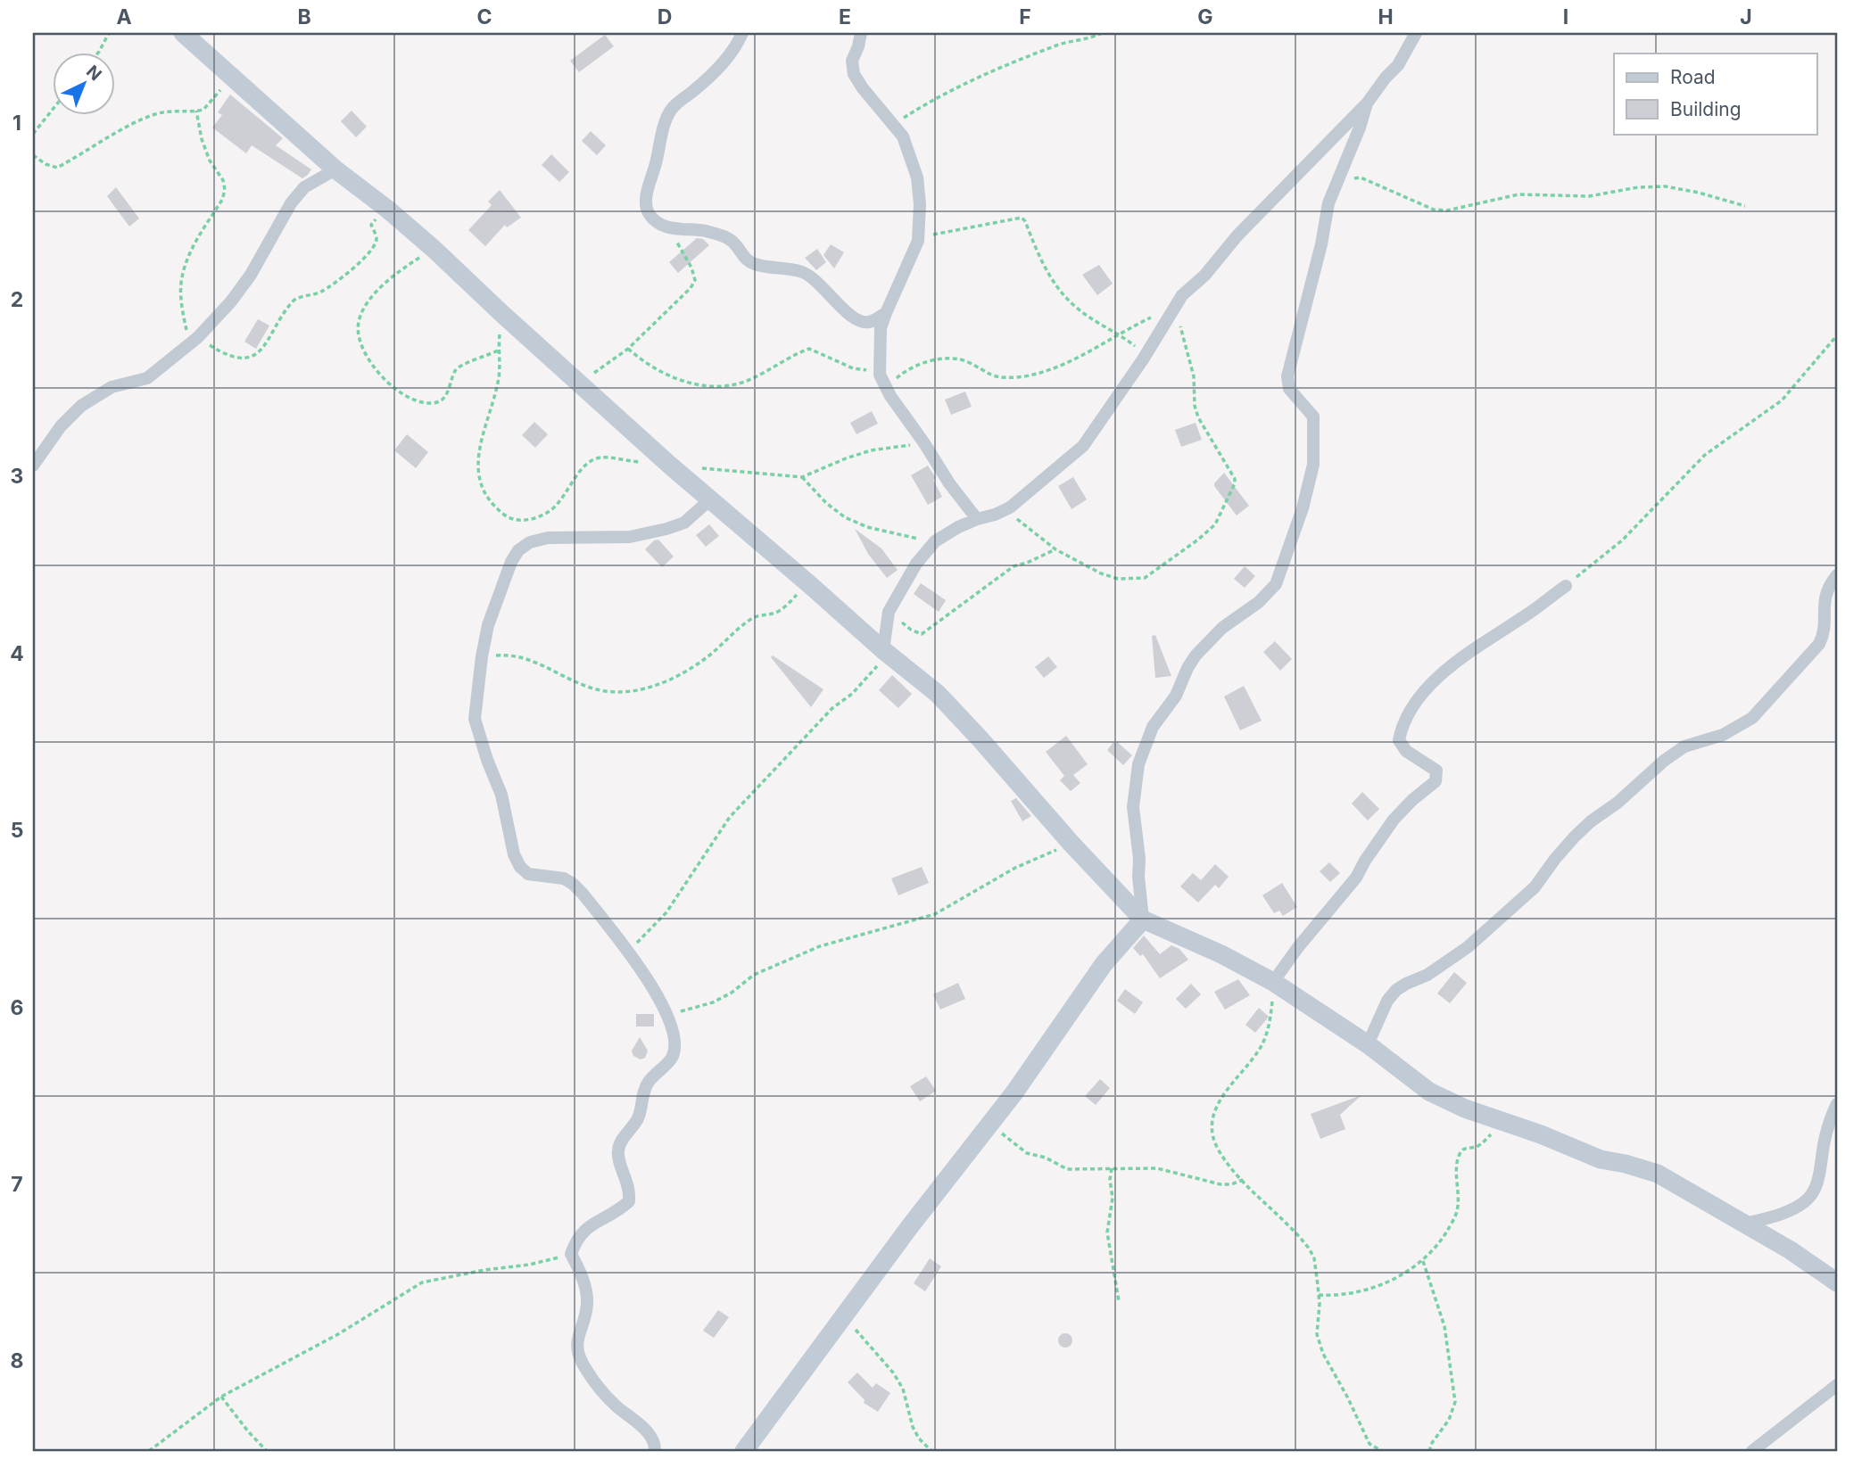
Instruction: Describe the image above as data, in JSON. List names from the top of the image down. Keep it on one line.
{"legend":["Road","Building"],"north":"top right","grid":{"columns":["A","B","C","D","E","F","G","H","I","J"],"rows":["1","2","3","4","5","6","7","8"]}}
